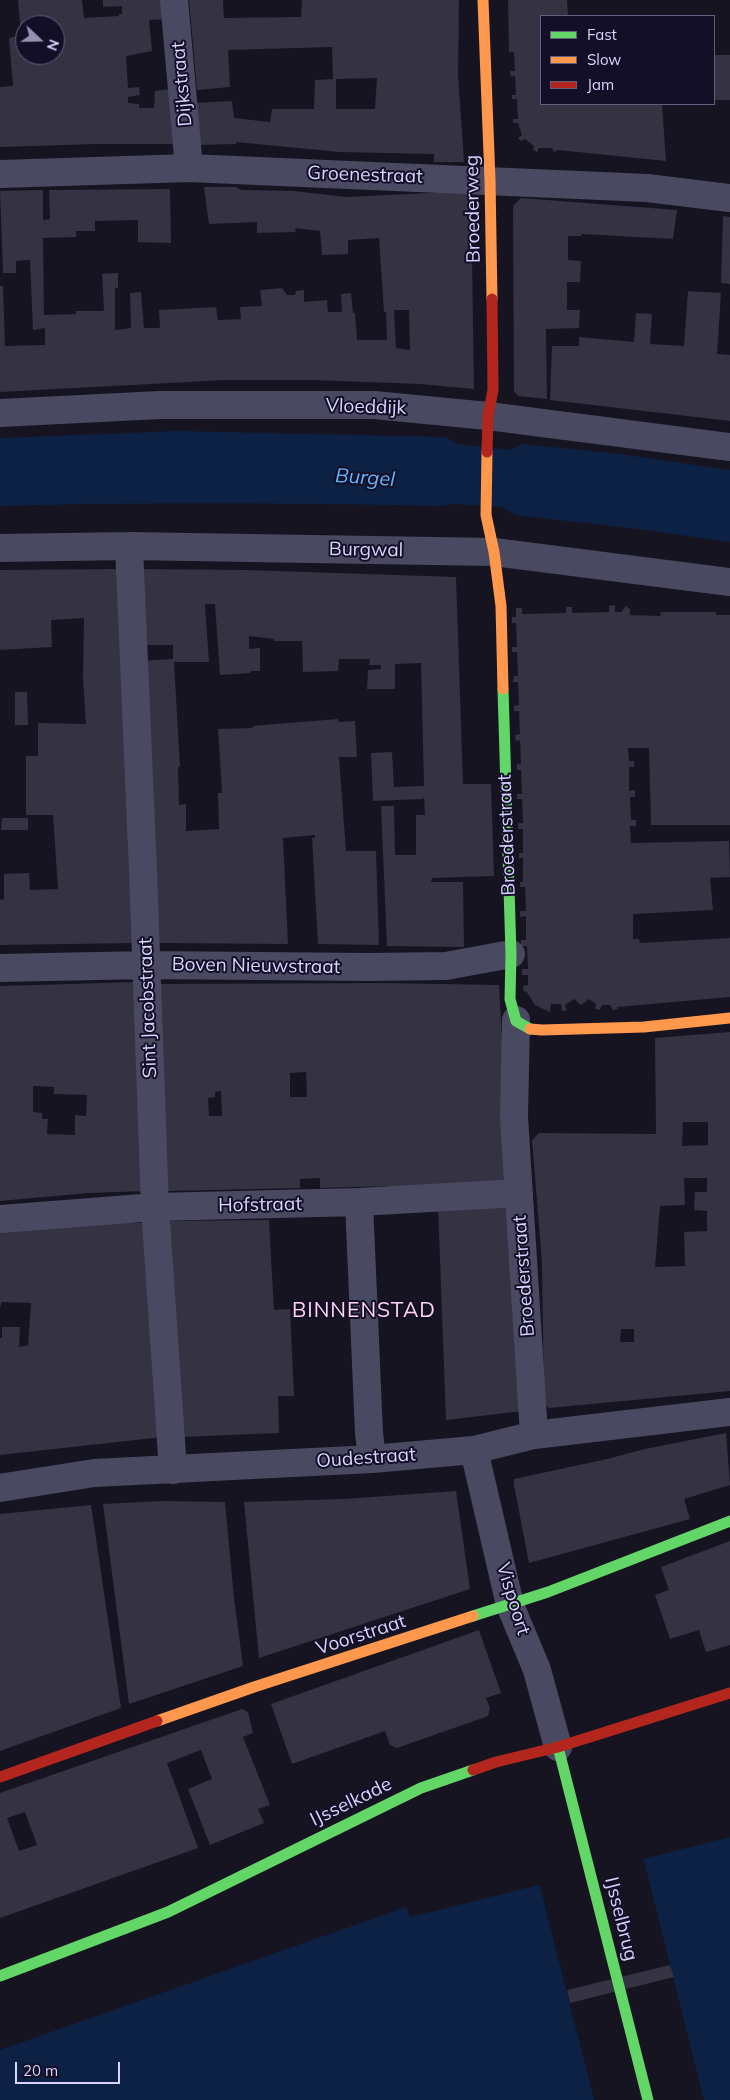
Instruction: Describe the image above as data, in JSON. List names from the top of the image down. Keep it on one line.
{"streets":{"street":["Dijkstraat","Groenestraat","Broederweg","Vloeddijk","Burgwal","Broederstraat","Boven Nieuwstraat","Sint Jacobstraat","Hofstraat","Oudestraat","Vispoort","Voorstraat","IJsselkade","IJsselbrug"]},"crossings":[["Dijkstraat","Groenestraat"],["Groenestraat","Broederweg"],["Broederweg","Vloeddijk"],["Broederweg","Broederstraat"],["Burgwal","Broederstraat"],["Burgwal","Sint Jacobstraat"],["Broederstraat","Boven Nieuwstraat"],["Broederstraat","Hofstraat"],["Broederstraat","Oudestraat"],["Boven Nieuwstraat","Sint Jacobstraat"],["Sint Jacobstraat","Hofstraat"],["Sint Jacobstraat","Oudestraat"],["Oudestraat","Vispoort"],["Vispoort","Voorstraat"],["Vispoort","IJsselkade"],["Vispoort","IJsselbrug"],["IJsselkade","IJsselbrug"]],"districts":["BINNENSTAD"],"water":["Burgel"],"legend":["Fast","Slow","Jam"],"scale_bar":"20 m","north":"right"}
